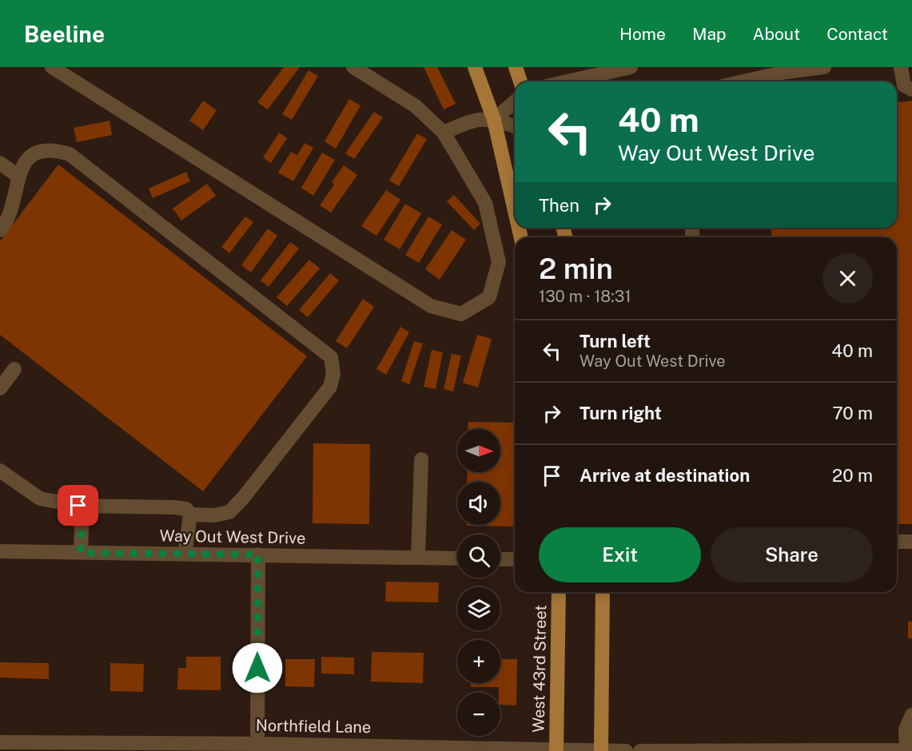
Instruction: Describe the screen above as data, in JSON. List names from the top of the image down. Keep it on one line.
{"streets":{"main road":["West 43rd Street"],"street":["Way Out West Drive","Northfield Lane"]},"crossings":[["West 43rd Street","Northfield Lane"]],"north":"right","page":{"header":"Beeline","nav":["Home","Map","About","Contact"],"turn":["40 m","Way Out West Drive"],"then":"Then","heading":["2 min","130 m · 18:31"],"list":[{"name":"Turn left","note":"Way Out West Drive","value":"40 m"},{"name":"Turn right","value":"70 m"},{"name":"Arrive at destination","value":"20 m"}],"map_buttons":["+","−"],"buttons":["Exit","Share"]}}
